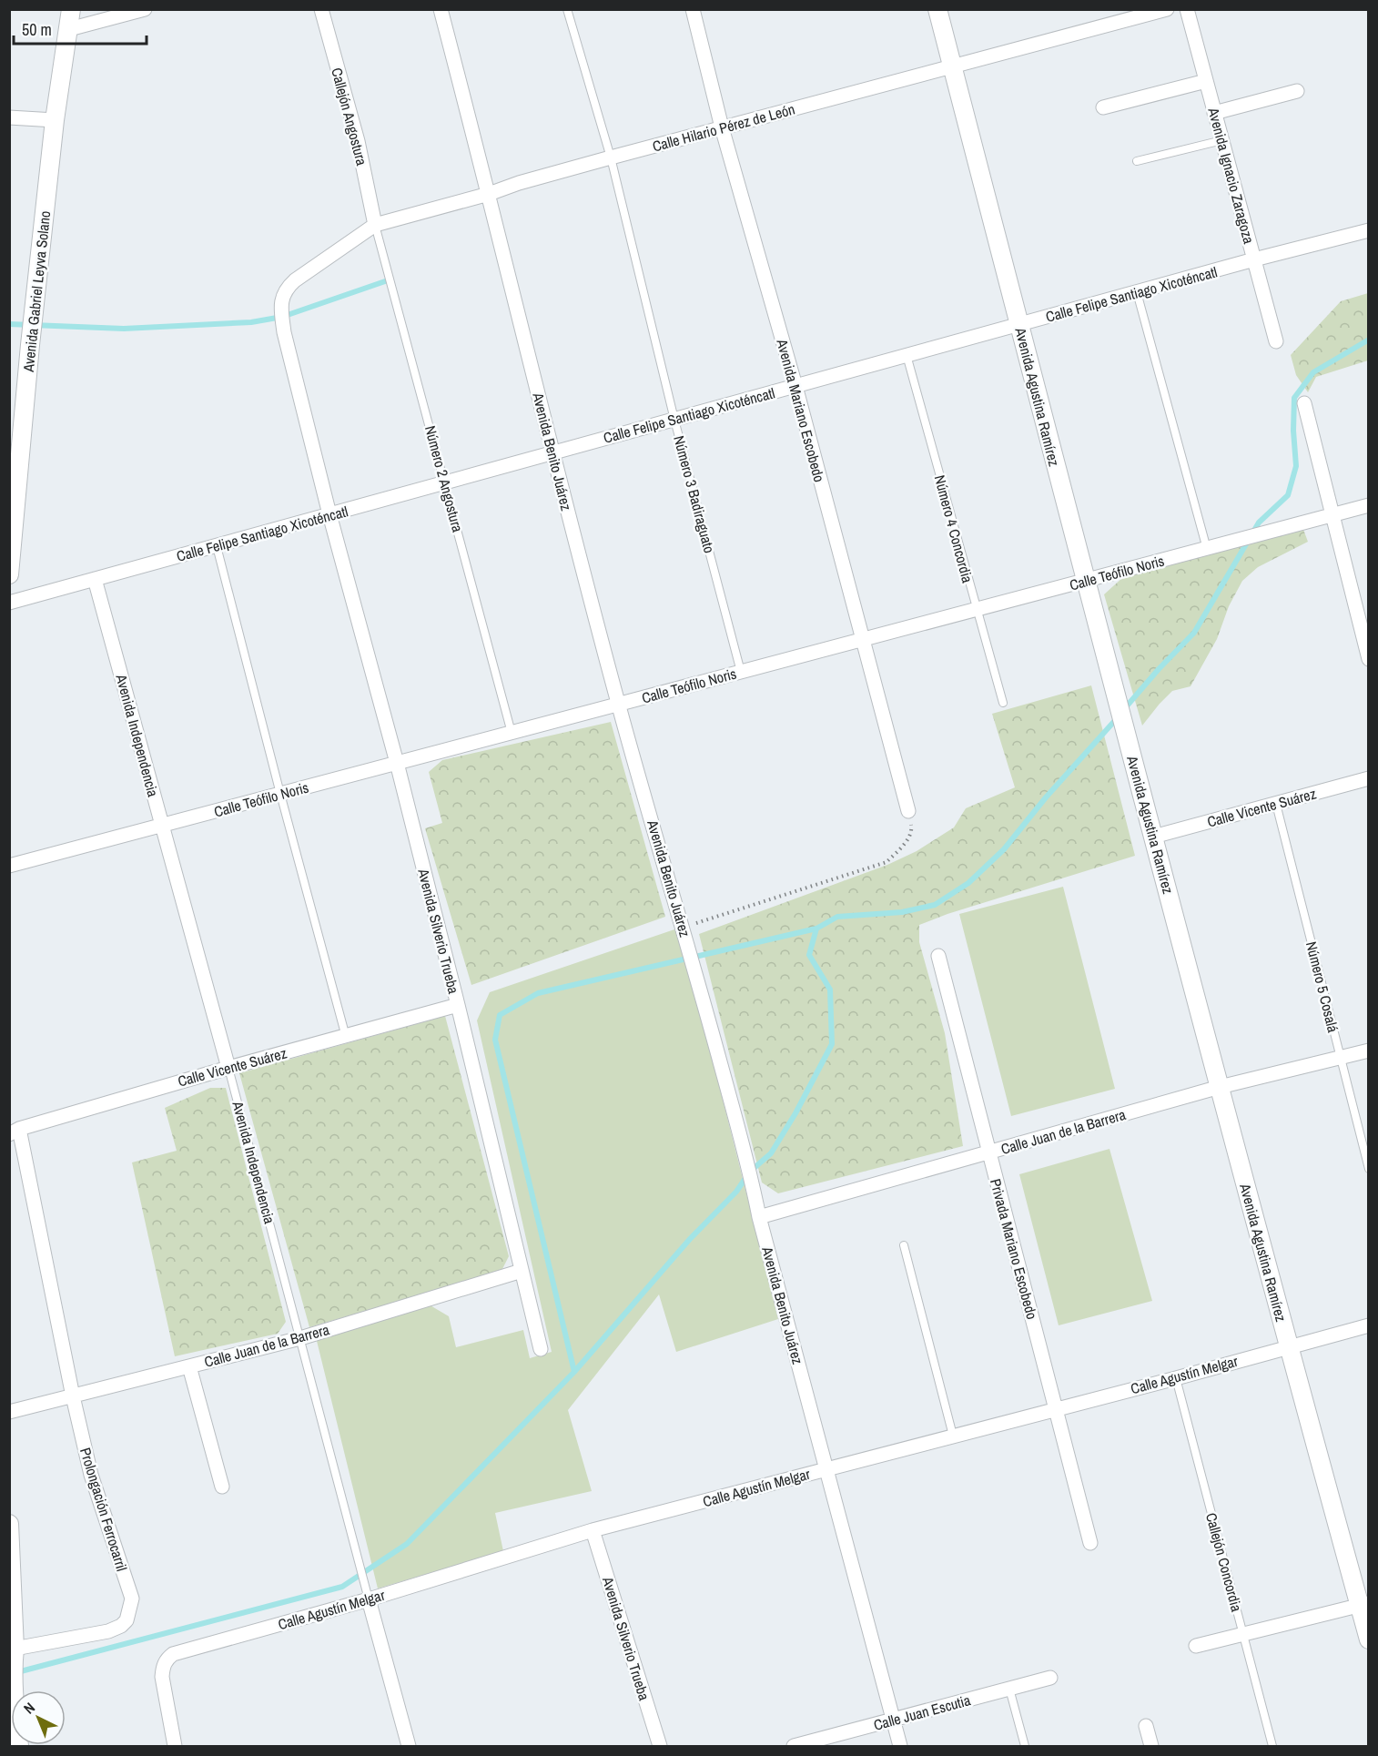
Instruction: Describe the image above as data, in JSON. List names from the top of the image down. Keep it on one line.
{"streets":{"street":["Callejón Angostura","Calle Hilario Pérez de León","Avenida Ignacio Zaragoza","Avenida Gabriel Leyva Solano","Calle Felipe Santiago Xicoténcatl","Avenida Agustina Ramírez","Avenida Mariano Escobedo","Avenida Benito Juárez","Calle Teófilo Noris","Avenida Independencia","Calle Vicente Suárez","Avenida Silverio Trueba","Calle Juan de la Barrera","Privada Mariano Escobedo","Calle Agustín Melgar","Prolongación Ferrocarril","Calle Juan Escutia"],"lane":["Número 2 Angostura","Número 3 Badiraguato","Número 4 Concordia","Número 5 Cosalá","Callejón Concordia"]},"crossings":[["Callejón Angostura","Calle Hilario Pérez de León"],["Callejón Angostura","Número 2 Angostura"],["Calle Hilario Pérez de León","Avenida Agustina Ramírez"],["Calle Hilario Pérez de León","Avenida Mariano Escobedo"],["Calle Hilario Pérez de León","Avenida Benito Juárez"],["Calle Hilario Pérez de León","Número 2 Angostura"],["Calle Hilario Pérez de León","Número 3 Badiraguato"],["Calle Hilario Pérez de León","Avenida Silverio Trueba"],["Avenida Ignacio Zaragoza","Calle Felipe Santiago Xicoténcatl"],["Calle Felipe Santiago Xicoténcatl","Avenida Agustina Ramírez"],["Calle Felipe Santiago Xicoténcatl","Avenida Mariano Escobedo"],["Calle Felipe Santiago Xicoténcatl","Avenida Benito Juárez"],["Calle Felipe Santiago Xicoténcatl","Número 2 Angostura"],["Calle Felipe Santiago Xicoténcatl","Número 3 Badiraguato"],["Calle Felipe Santiago Xicoténcatl","Número 4 Concordia"],["Calle Felipe Santiago Xicoténcatl","Avenida Independencia"],["Calle Felipe Santiago Xicoténcatl","Avenida Silverio Trueba"],["Avenida Agustina Ramírez","Calle Teófilo Noris"],["Avenida Agustina Ramírez","Calle Vicente Suárez"],["Avenida Agustina Ramírez","Calle Juan de la Barrera"],["Avenida Agustina Ramírez","Calle Agustín Melgar"],["Avenida Mariano Escobedo","Calle Teófilo Noris"],["Avenida Benito Juárez","Calle Teófilo Noris"],["Avenida Benito Juárez","Calle Juan de la Barrera"],["Avenida Benito Juárez","Calle Agustín Melgar"],["Avenida Benito Juárez","Calle Juan Escutia"],["Número 2 Angostura","Calle Teófilo Noris"],["Número 3 Badiraguato","Calle Teófilo Noris"],["Número 4 Concordia","Calle Teófilo Noris"],["Calle Teófilo Noris","Avenida Independencia"],["Calle Teófilo Noris","Avenida Silverio Trueba"],["Avenida Independencia","Calle Vicente Suárez"],["Avenida Independencia","Calle Juan de la Barrera"],["Avenida Independencia","Calle Agustín Melgar"],["Calle Vicente Suárez","Avenida Silverio Trueba"],["Calle Vicente Suárez","Número 5 Cosalá"],["Calle Vicente Suárez","Prolongación Ferrocarril"],["Avenida Silverio Trueba","Calle Juan de la Barrera"],["Avenida Silverio Trueba","Calle Agustín Melgar"],["Número 5 Cosalá","Calle Juan de la Barrera"],["Calle Juan de la Barrera","Privada Mariano Escobedo"],["Calle Juan de la Barrera","Prolongación Ferrocarril"],["Privada Mariano Escobedo","Calle Agustín Melgar"],["Calle Agustín Melgar","Callejón Concordia"]],"scale_bar":"50 m","north":"top left"}
